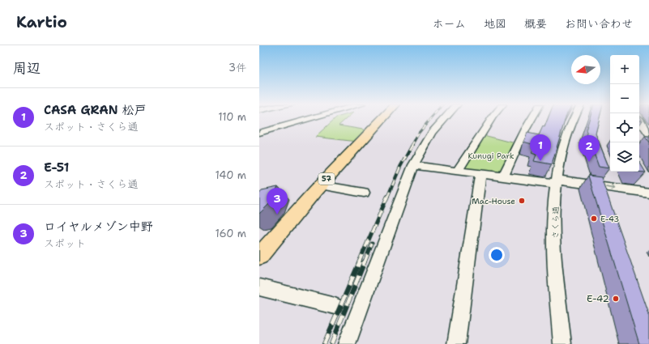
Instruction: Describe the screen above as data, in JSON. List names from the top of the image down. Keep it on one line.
{"streets":{"main road":["57"],"street":["さくら通"]},"parks":["Kunugi Park"],"places":["Mac-House","E-43","E-42"],"north":"left","page":{"header":"Kartio","nav":["ホーム","地図","概要","お問い合わせ"],"heading":["周辺","3件"],"map_buttons":["+","−"],"list":[{"mark":"1","name":"CASA GRAN 松戸","note":"スポット · さくら通","value":"110 m"},{"mark":"2","name":"E-51","note":"スポット · さくら通","value":"140 m"},{"mark":"3","name":"ロイヤルメゾン中野","note":"スポット","value":"160 m"}],"pins":["1","2","3"]}}
